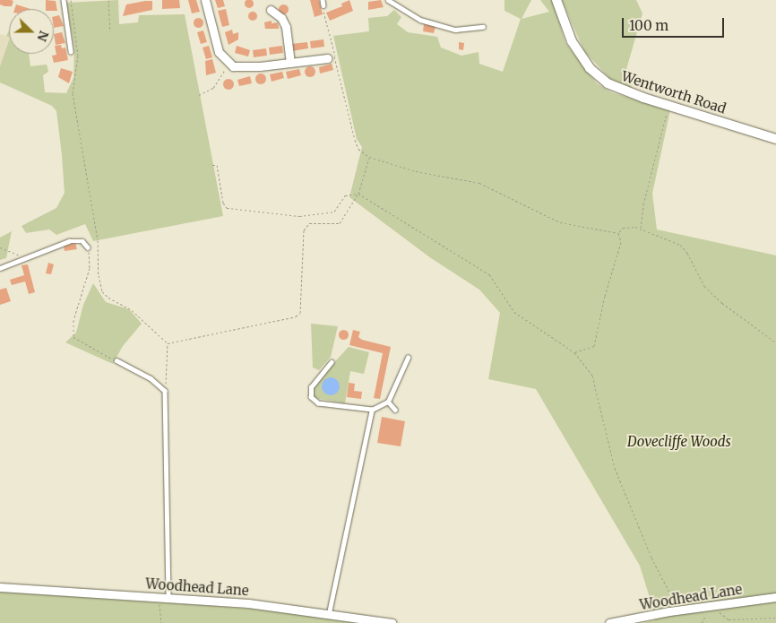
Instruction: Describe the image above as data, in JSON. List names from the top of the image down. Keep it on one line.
{"streets":{"street":["Wentworth Road","Woodhead Lane"]},"parks":["Dovecliffe Woods"],"scale_bar":"100 m","north":"right"}
